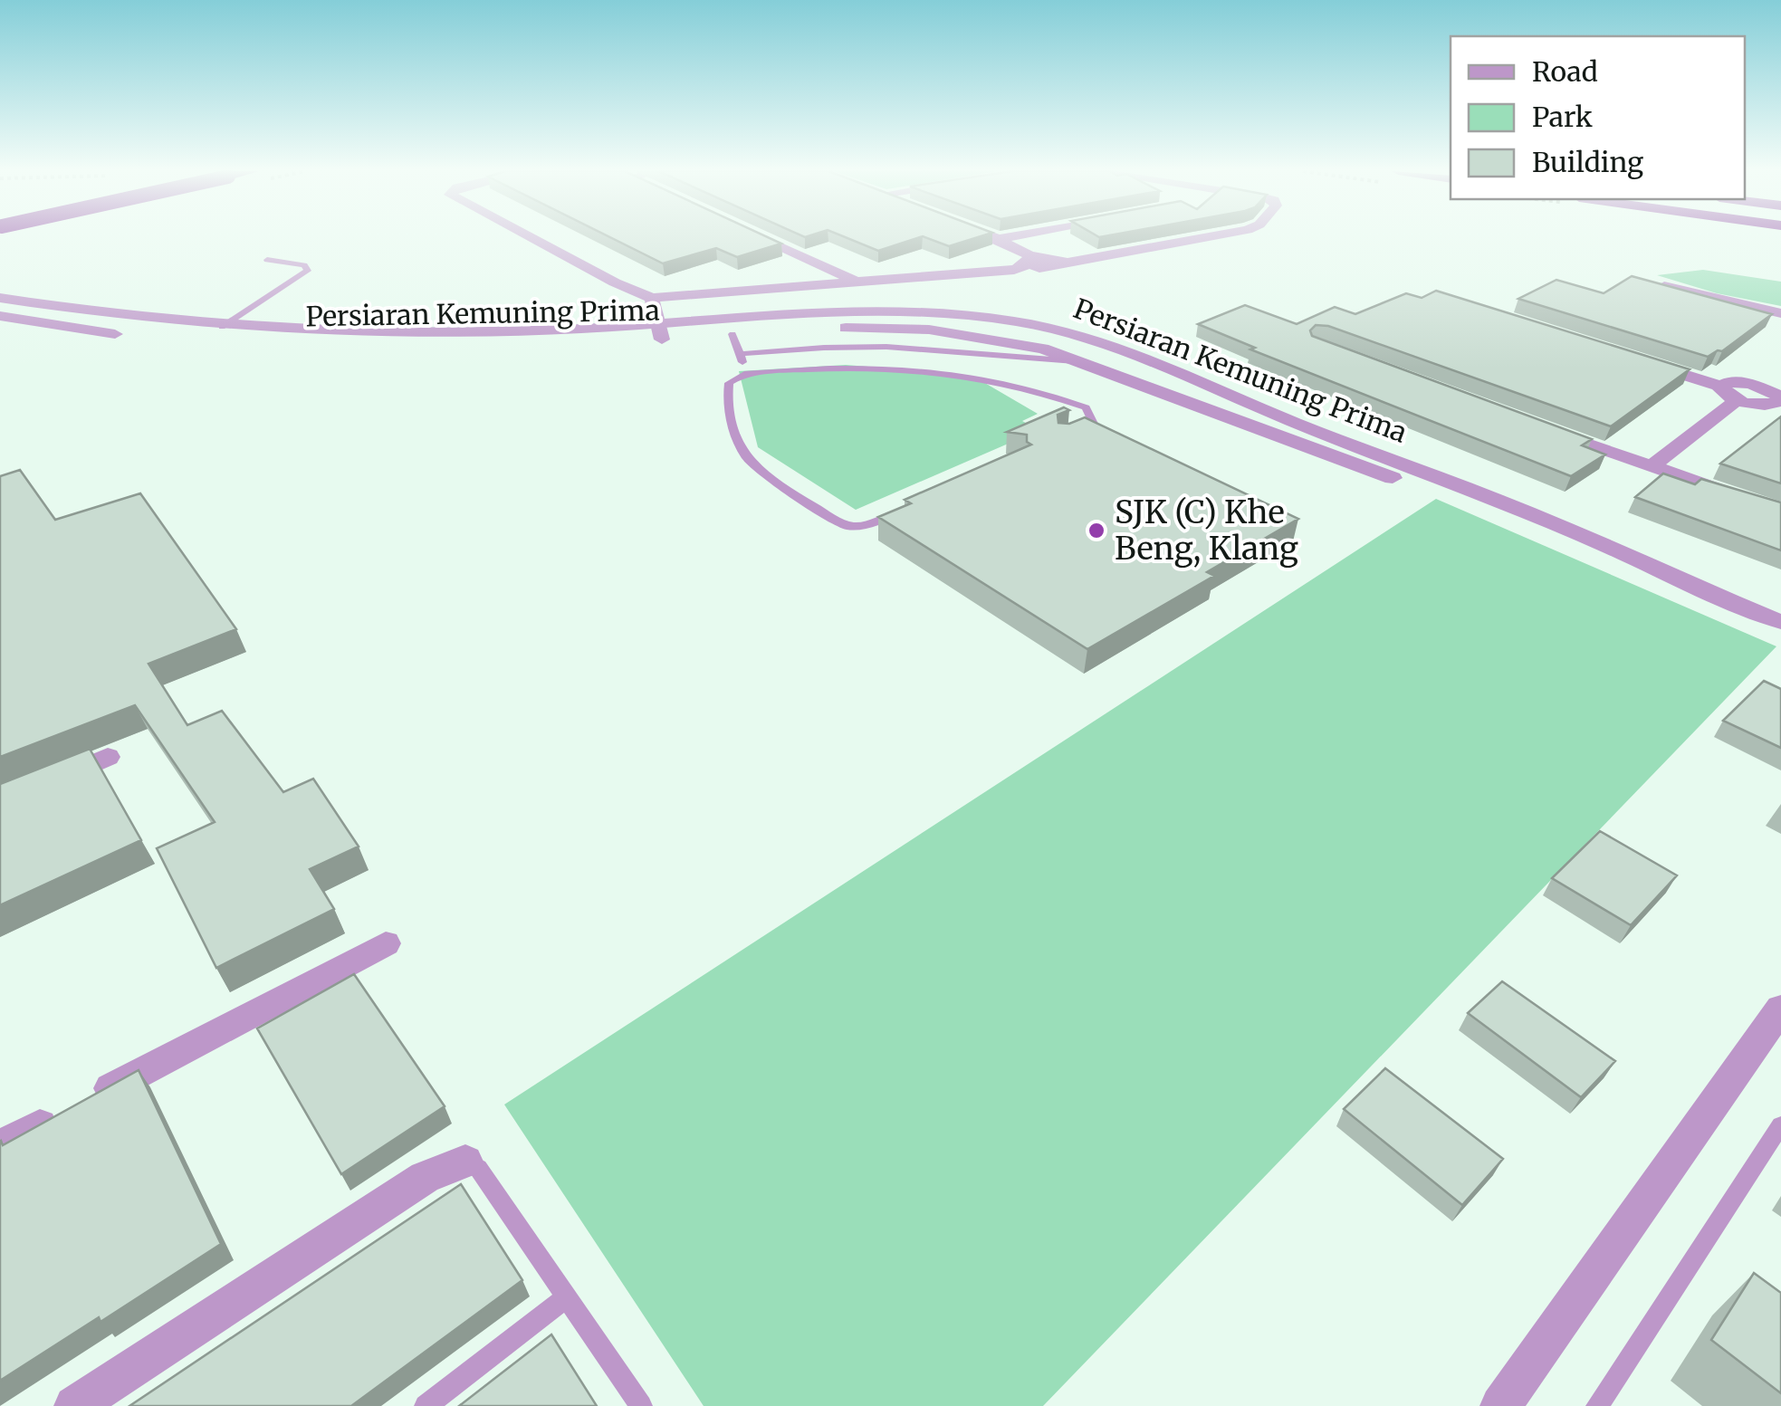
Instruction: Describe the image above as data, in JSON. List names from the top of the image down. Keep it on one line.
{"streets":{"street":["Persiaran Kemuning Prima"]},"places":["SJK (C) Khe Beng, Klang"],"legend":["Road","Park","Building"]}
